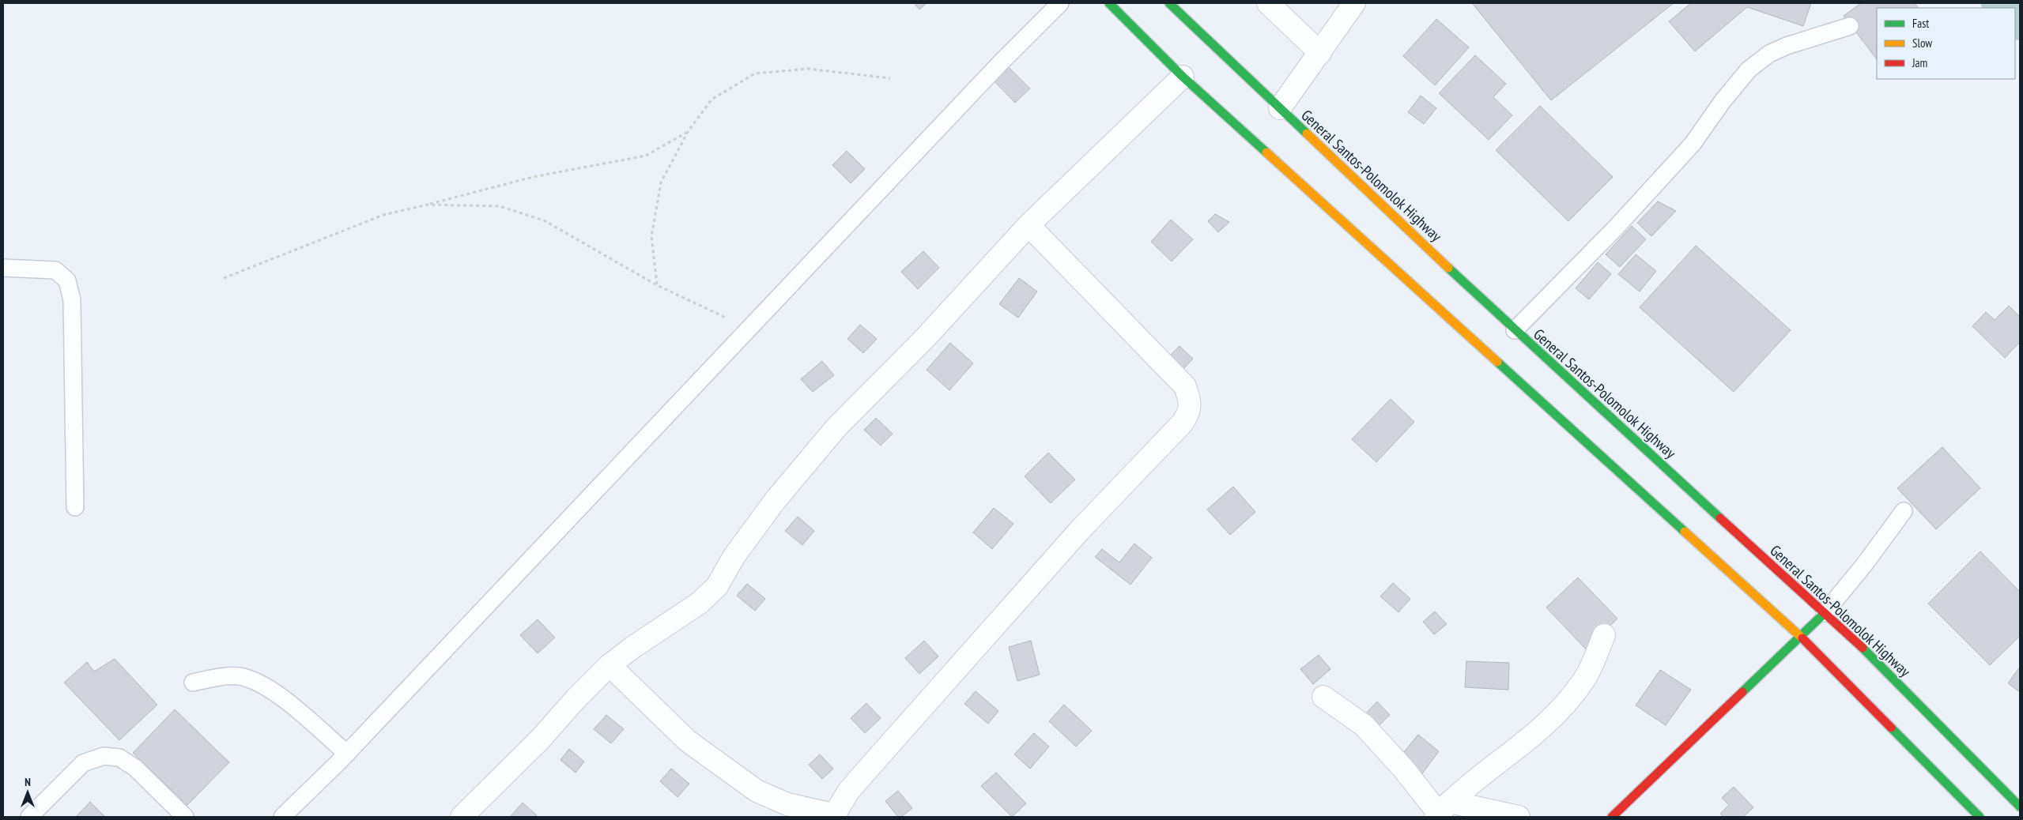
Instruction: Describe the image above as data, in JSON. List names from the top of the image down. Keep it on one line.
{"streets":{"main road":["General Santos-Polomolok Highway"]},"legend":["Fast","Slow","Jam"],"north":"top"}
